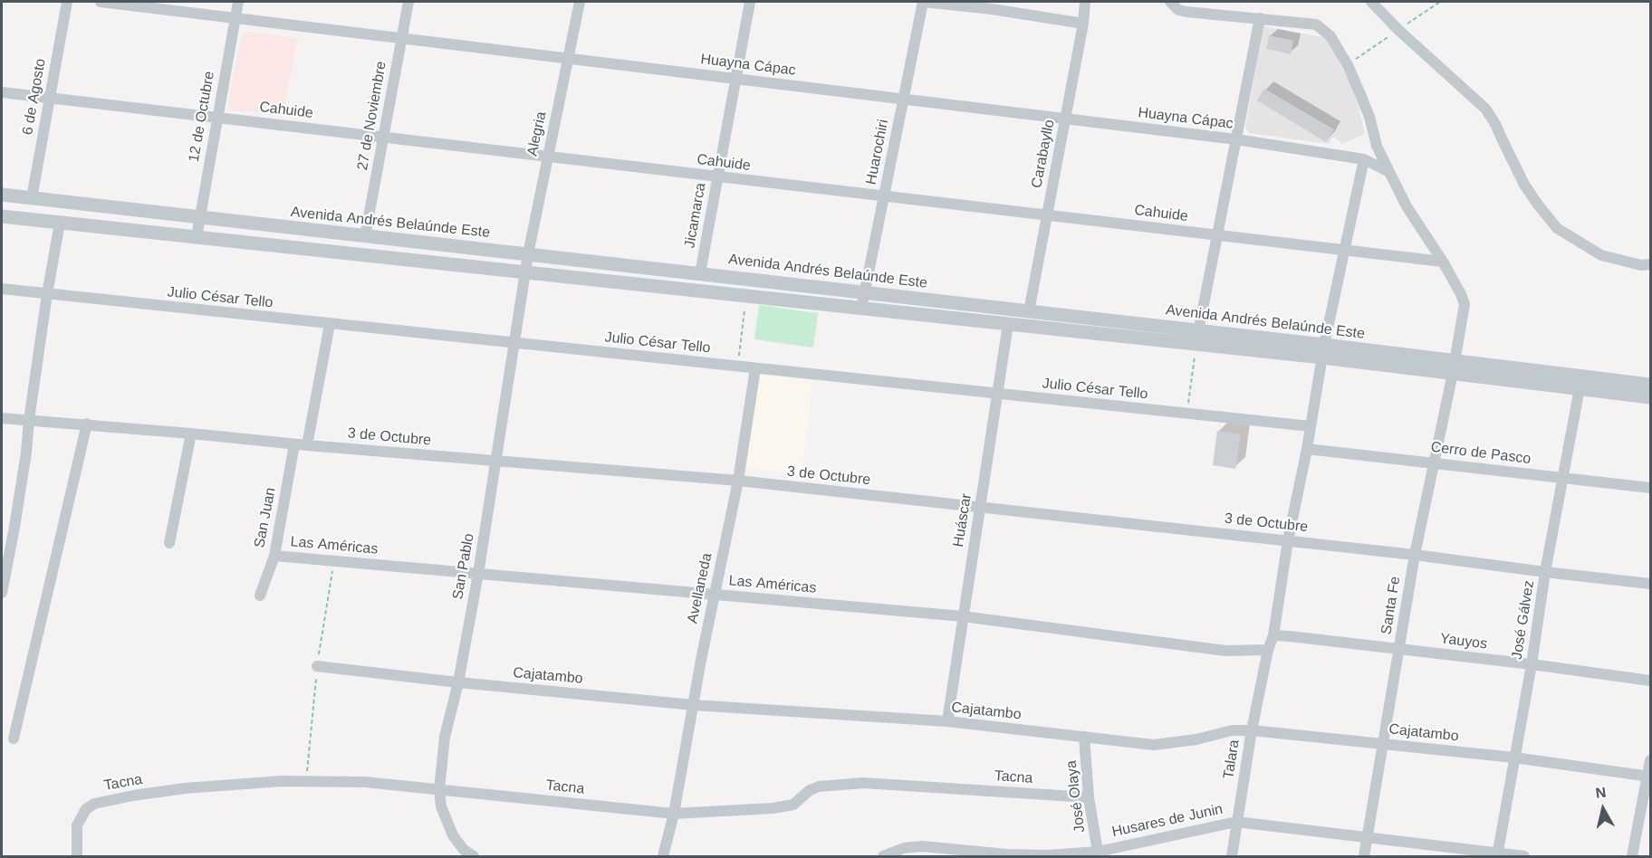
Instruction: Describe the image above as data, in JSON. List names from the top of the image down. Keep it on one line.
{"streets":{"street":["Huayna Cápac","6 de Agosto","Cahuide","27 de Noviembre","12 de Octubre","Alegria","Huarochiri","Carabayllo","Jicamarca","Avenida Andrés Belaúnde Este","Julio César Tello","3 de Octubre","Cerro de Pasco","San Juan","Huáscar","Las Américas","San Pablo","Avellaneda","Santa Fe","José Gálvez","Yauyos","Cajatambo","Talara","Tacna","José Olaya","Husares de Junin"]},"crossings":[["Huayna Cápac","27 de Noviembre"],["Huayna Cápac","12 de Octubre"],["Huayna Cápac","Alegria"],["Huayna Cápac","Huarochiri"],["Huayna Cápac","Carabayllo"],["Huayna Cápac","Jicamarca"],["Huayna Cápac","Santa Fe"],["Huayna Cápac","Talara"],["6 de Agosto","Cahuide"],["6 de Agosto","Avenida Andrés Belaúnde Este"],["Cahuide","27 de Noviembre"],["Cahuide","12 de Octubre"],["Cahuide","Alegria"],["Cahuide","Huarochiri"],["Cahuide","Carabayllo"],["Cahuide","Jicamarca"],["Cahuide","Santa Fe"],["Cahuide","Talara"],["27 de Noviembre","Avenida Andrés Belaúnde Este"],["12 de Octubre","Avenida Andrés Belaúnde Este"],["Alegria","Avenida Andrés Belaúnde Este"],["Alegria","San Pablo"],["Huarochiri","Avenida Andrés Belaúnde Este"],["Carabayllo","Avenida Andrés Belaúnde Este"],["Jicamarca","Avenida Andrés Belaúnde Este"],["Avenida Andrés Belaúnde Este","Huáscar"],["Avenida Andrés Belaúnde Este","San Pablo"],["Avenida Andrés Belaúnde Este","Santa Fe"],["Avenida Andrés Belaúnde Este","José Gálvez"],["Avenida Andrés Belaúnde Este","Talara"],["Julio César Tello","Huáscar"],["Julio César Tello","San Pablo"],["Julio César Tello","Avellaneda"],["Julio César Tello","Talara"],["3 de Octubre","San Juan"],["3 de Octubre","Huáscar"],["3 de Octubre","San Pablo"],["3 de Octubre","Avellaneda"],["3 de Octubre","Santa Fe"],["3 de Octubre","José Gálvez"],["3 de Octubre","Talara"],["Cerro de Pasco","Santa Fe"],["Cerro de Pasco","José Gálvez"],["Cerro de Pasco","Talara"],["San Juan","Las Américas"],["Huáscar","Las Américas"],["Huáscar","Cajatambo"],["Las Américas","San Pablo"],["Las Américas","Avellaneda"],["Las Américas","Talara"],["San Pablo","Cajatambo"],["San Pablo","Tacna"],["Avellaneda","Cajatambo"],["Avellaneda","Tacna"],["Santa Fe","Yauyos"],["Santa Fe","Cajatambo"],["Santa Fe","Husares de Junin"],["José Gálvez","Yauyos"],["José Gálvez","Cajatambo"],["José Gálvez","Husares de Junin"],["Yauyos","Talara"],["Cajatambo","Talara"],["Cajatambo","José Olaya"],["Talara","Husares de Junin"],["Tacna","José Olaya"],["José Olaya","Husares de Junin"]],"north":"top"}
